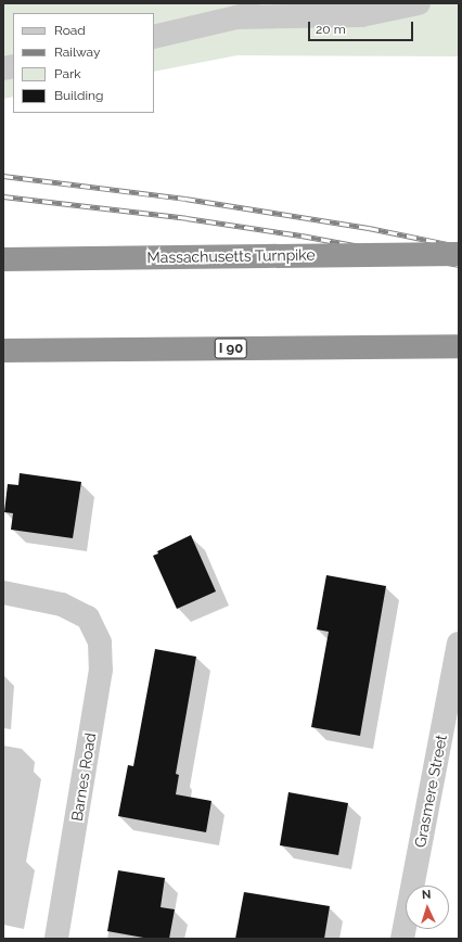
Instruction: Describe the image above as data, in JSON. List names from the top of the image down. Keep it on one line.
{"streets":{"highway":["Massachusetts Turnpike","I 90"],"street":["Barnes Road","Grasmere Street"]},"legend":["Road","Railway","Park","Building"],"scale_bar":"20 m","north":"top"}
